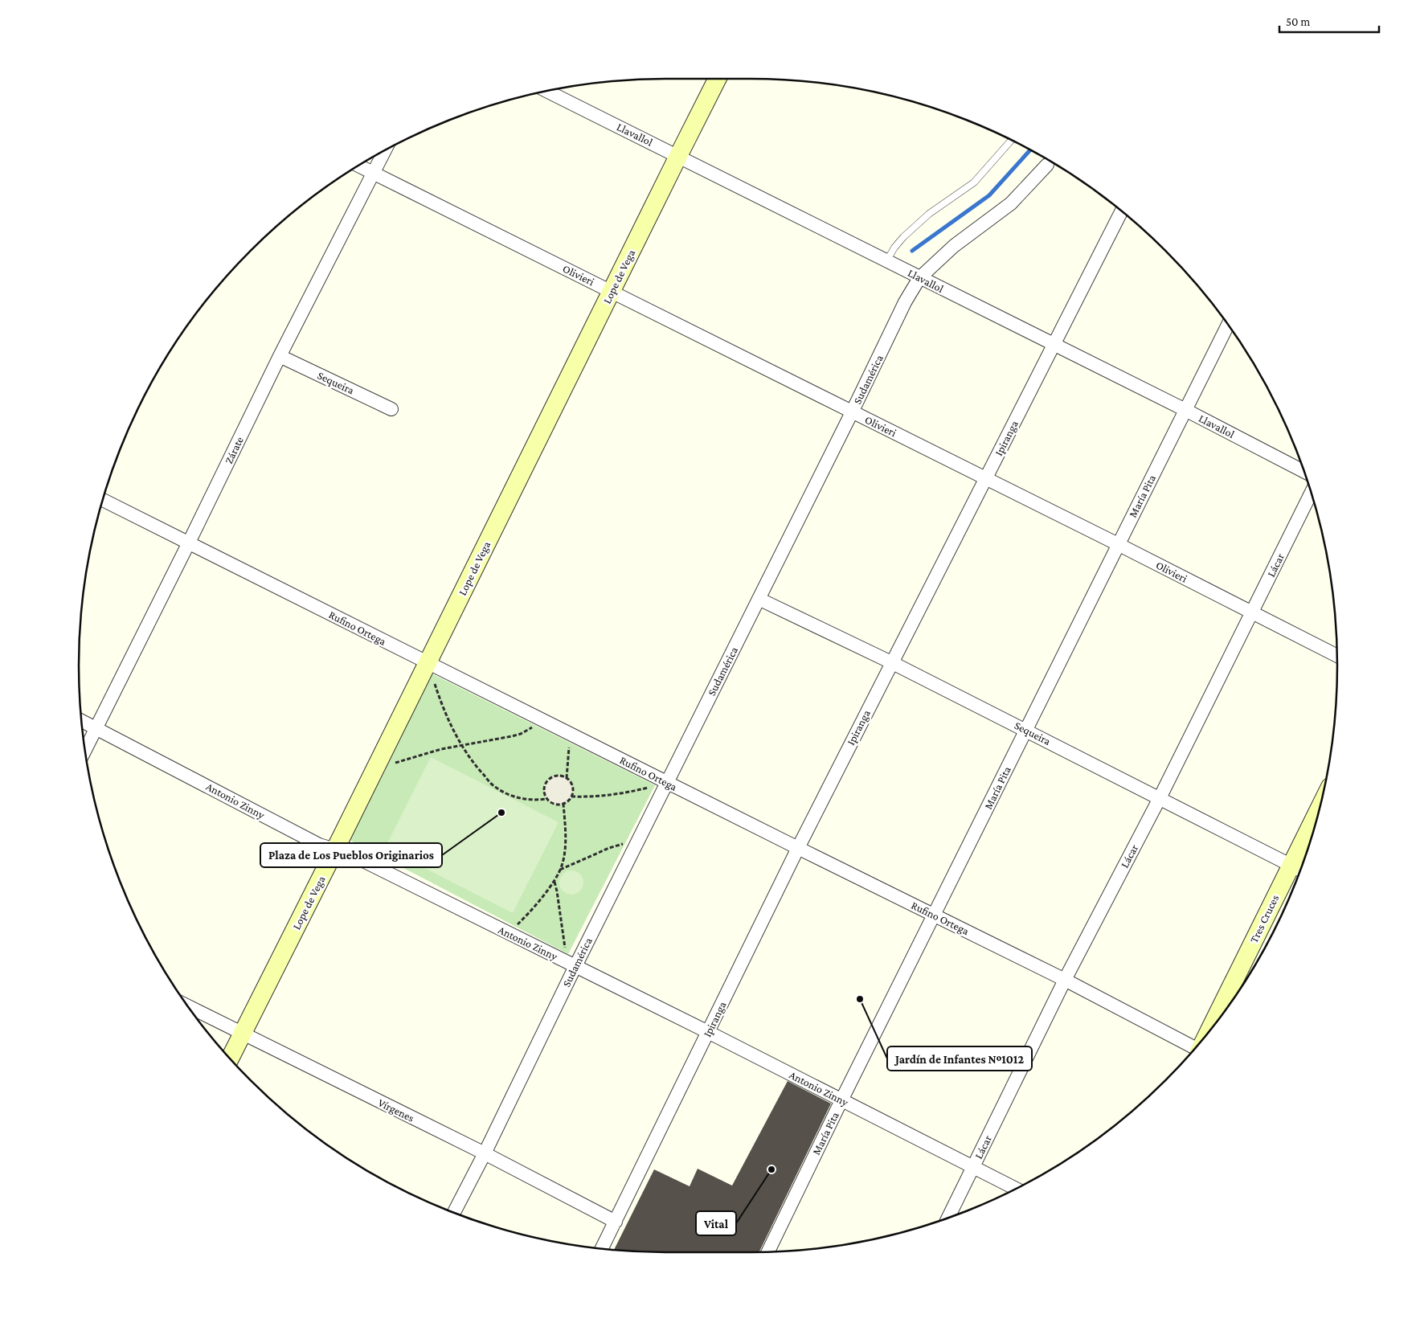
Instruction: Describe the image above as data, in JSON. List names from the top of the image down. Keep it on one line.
{"streets":{"street":["Llavallol","Olivieri","Lope de Vega","Sudamérica","Sequeira","Ipiranga","Zárate","María Pita","Lácar","Rufino Ortega","Antonio Zinny","Tres Cruces","Vírgenes"]},"crossings":[["Llavallol","Lope de Vega"],["Llavallol","Sudamérica"],["Llavallol","Ipiranga"],["Llavallol","María Pita"],["Olivieri","Lope de Vega"],["Olivieri","Sudamérica"],["Olivieri","Ipiranga"],["Olivieri","Zárate"],["Olivieri","María Pita"],["Olivieri","Lácar"],["Lope de Vega","Rufino Ortega"],["Lope de Vega","Antonio Zinny"],["Lope de Vega","Vírgenes"],["Sudamérica","Sequeira"],["Sudamérica","Rufino Ortega"],["Sudamérica","Antonio Zinny"],["Sudamérica","Vírgenes"],["Sequeira","Ipiranga"],["Sequeira","Zárate"],["Sequeira","María Pita"],["Sequeira","Lácar"],["Sequeira","Tres Cruces"],["Ipiranga","Rufino Ortega"],["Ipiranga","Antonio Zinny"],["Ipiranga","Vírgenes"],["Zárate","Rufino Ortega"],["Zárate","Antonio Zinny"],["María Pita","Rufino Ortega"],["María Pita","Antonio Zinny"],["Lácar","Rufino Ortega"],["Lácar","Antonio Zinny"]],"places":["Plaza de Los Pueblos Originarios","Jardín de Infantes Nº1012","Vital"],"scale_bar":"50 m"}
